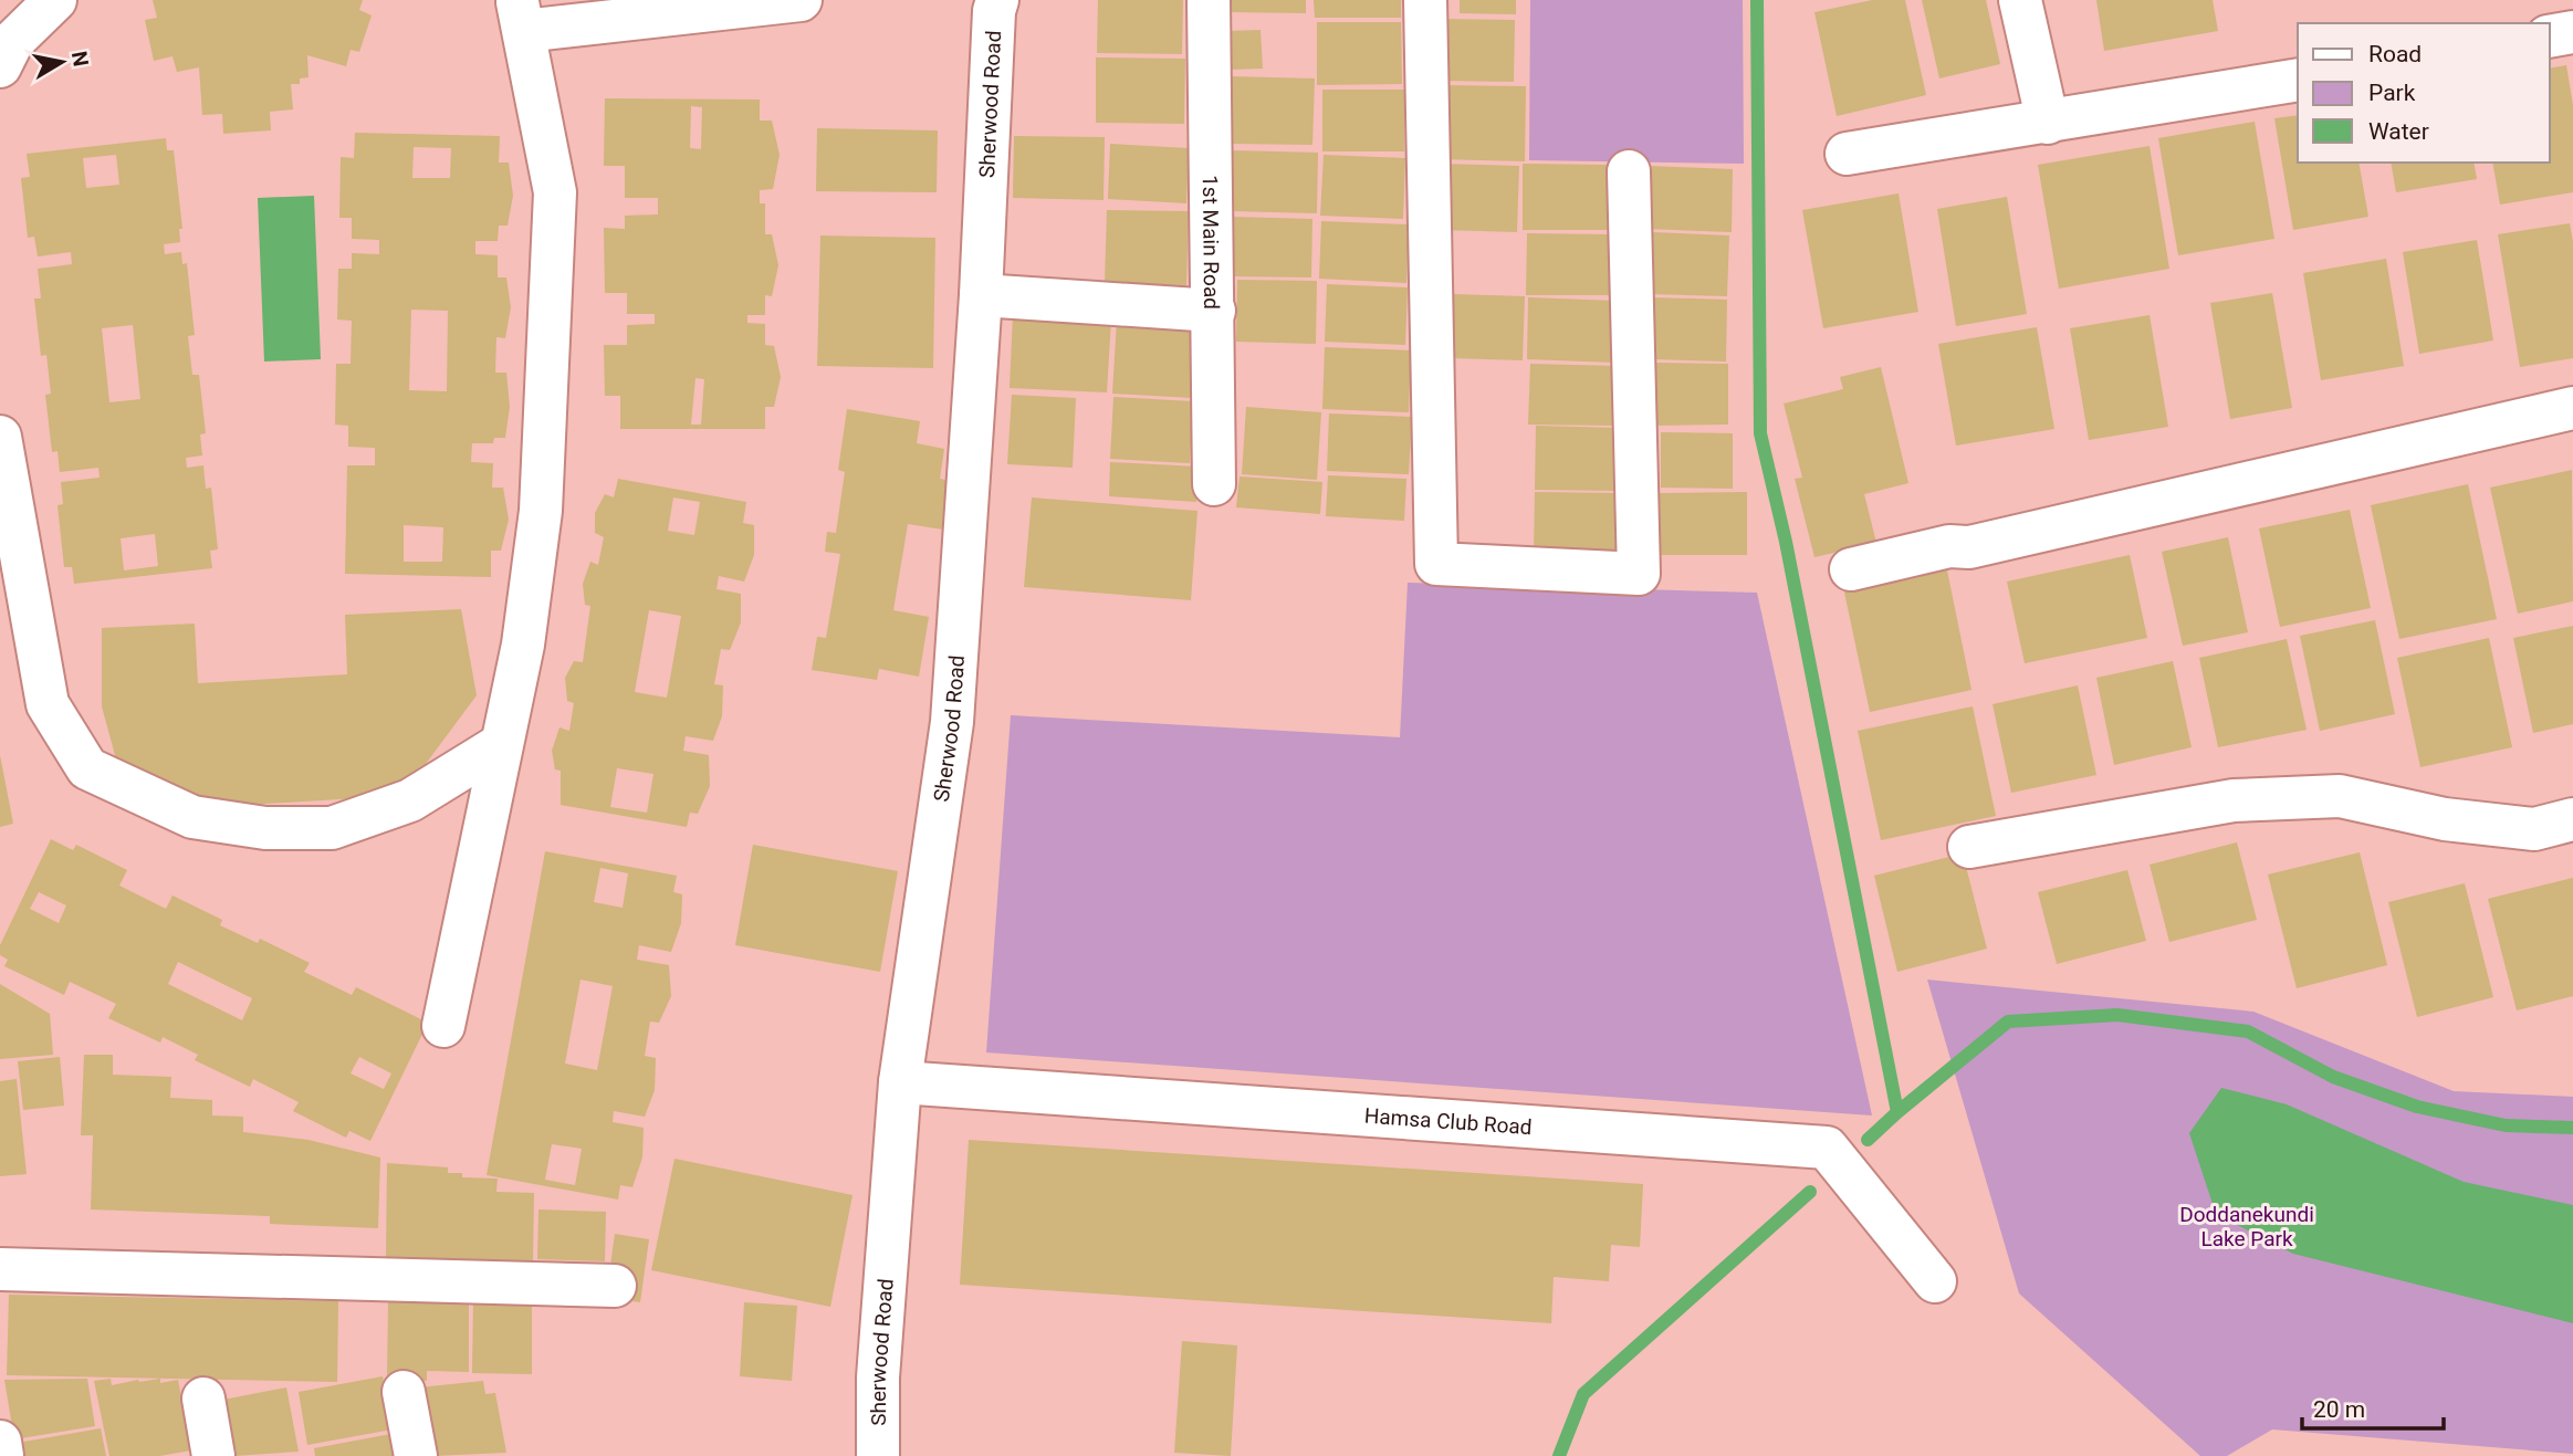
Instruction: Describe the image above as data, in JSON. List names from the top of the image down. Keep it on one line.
{"streets":{"street":["Sherwood Road","1st Main Road","Hamsa Club Road"]},"crossings":[["Sherwood Road","Hamsa Club Road"]],"parks":["Doddanekundi Lake Park"],"legend":["Road","Park","Water"],"scale_bar":"20 m","north":"right"}
